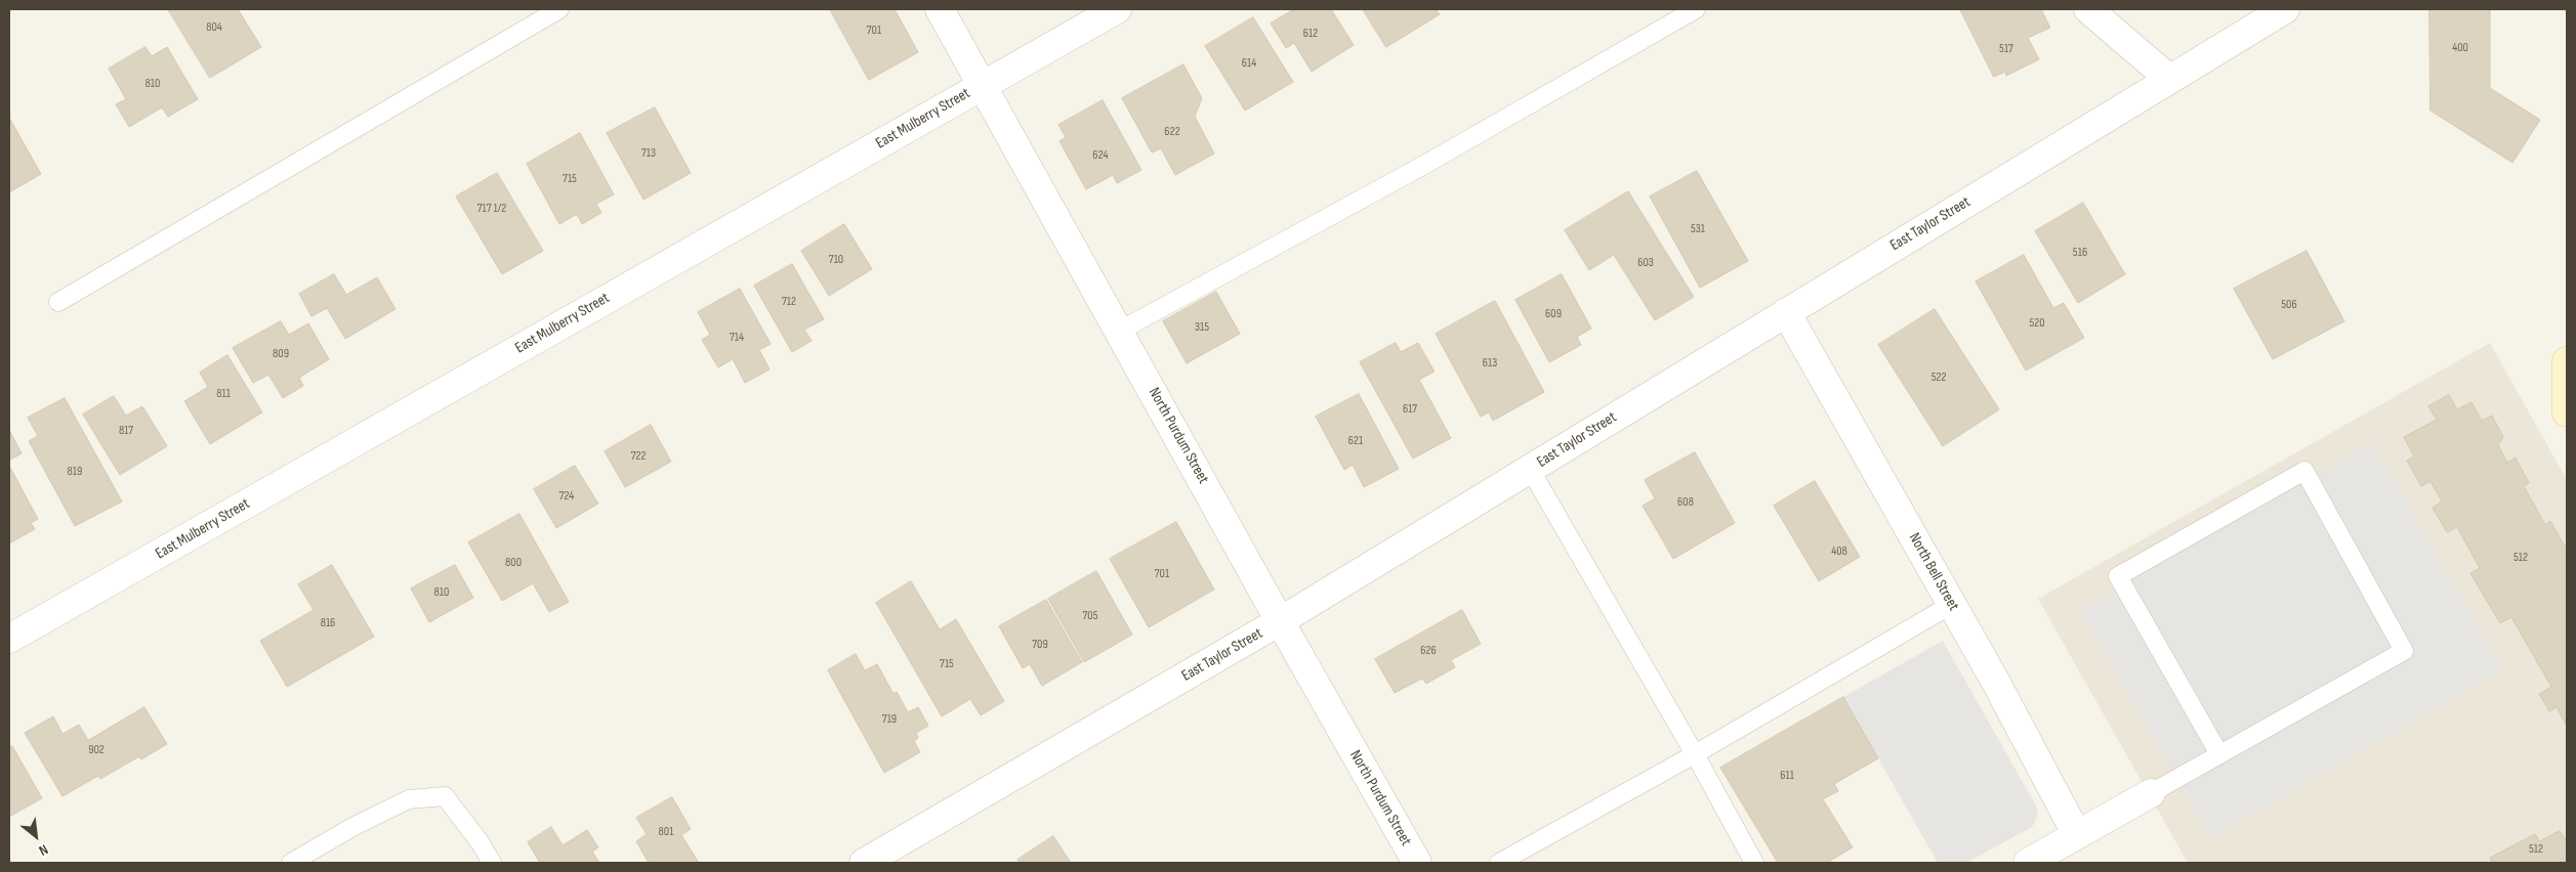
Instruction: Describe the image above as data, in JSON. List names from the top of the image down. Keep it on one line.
{"streets":{"street":["East Mulberry Street","East Taylor Street","North Purdum Street","North Bell Street"]},"crossings":[["East Mulberry Street","North Purdum Street"],["East Taylor Street","North Purdum Street"],["East Taylor Street","North Bell Street"]],"house_numbers":["804","701","612","400","517","614","810","622","713","624","715","717 1/2","531","516","710","603","712","506","609","520","315","714","809","613","522","811","617","817","621","722","819","724","608","408","512","800","701","810","705","816","709","626","715","719","902","611","801","512"],"north":"bottom right"}
